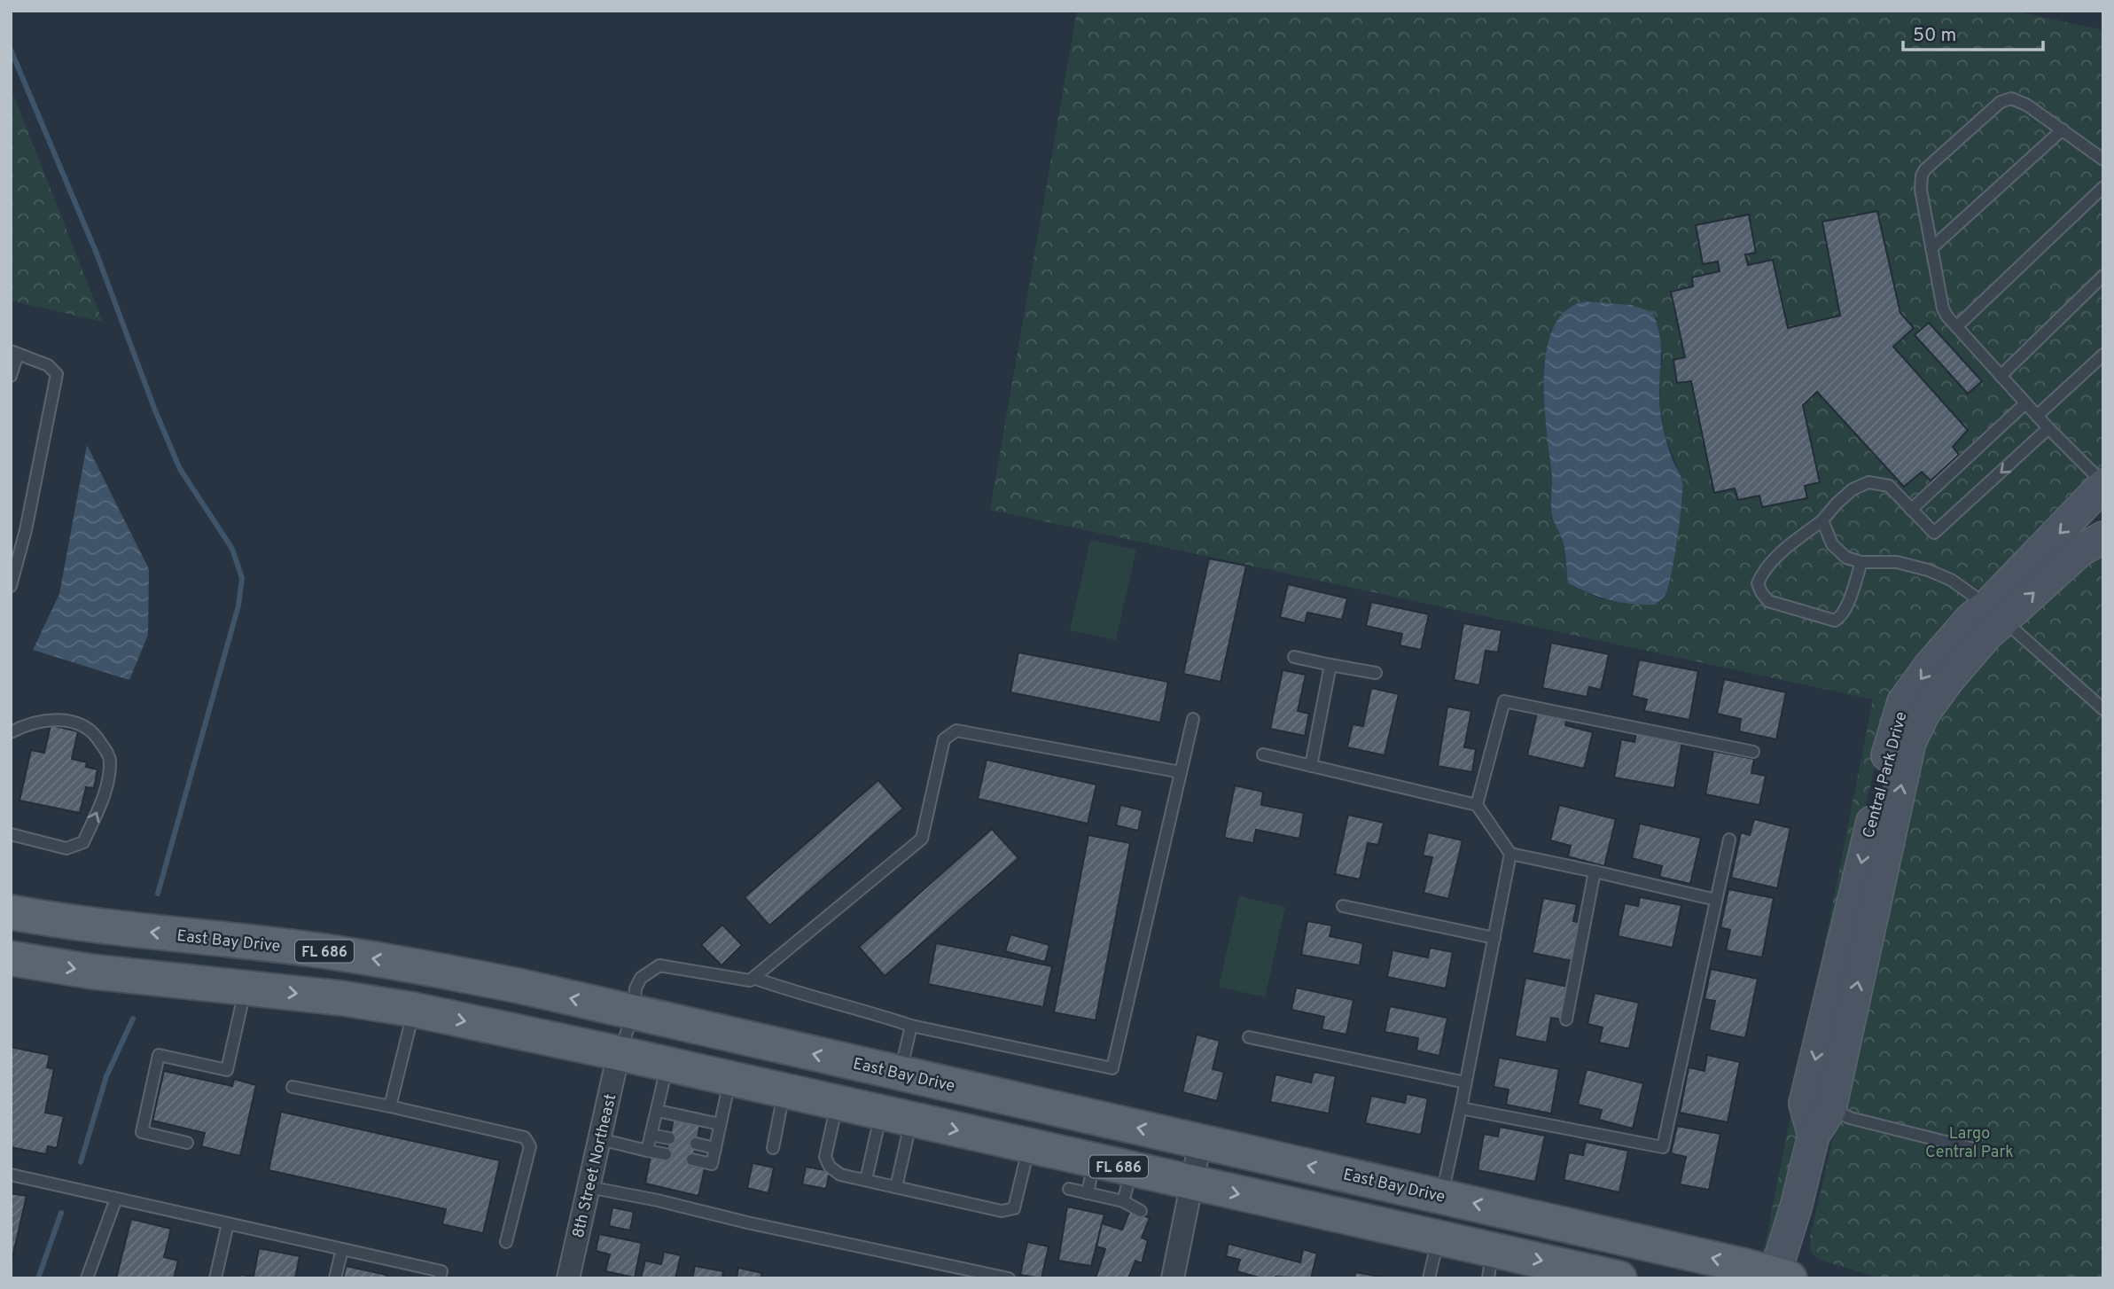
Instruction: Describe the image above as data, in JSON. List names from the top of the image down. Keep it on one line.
{"streets":{"main road":["East Bay Drive","FL 686"],"street":["Central Park Drive","8th Street Northeast"]},"crossings":[["Central Park Drive","East Bay Drive"],["FL 686","8th Street Northeast"]],"parks":["Largo Central Park"],"scale_bar":"50 m"}
